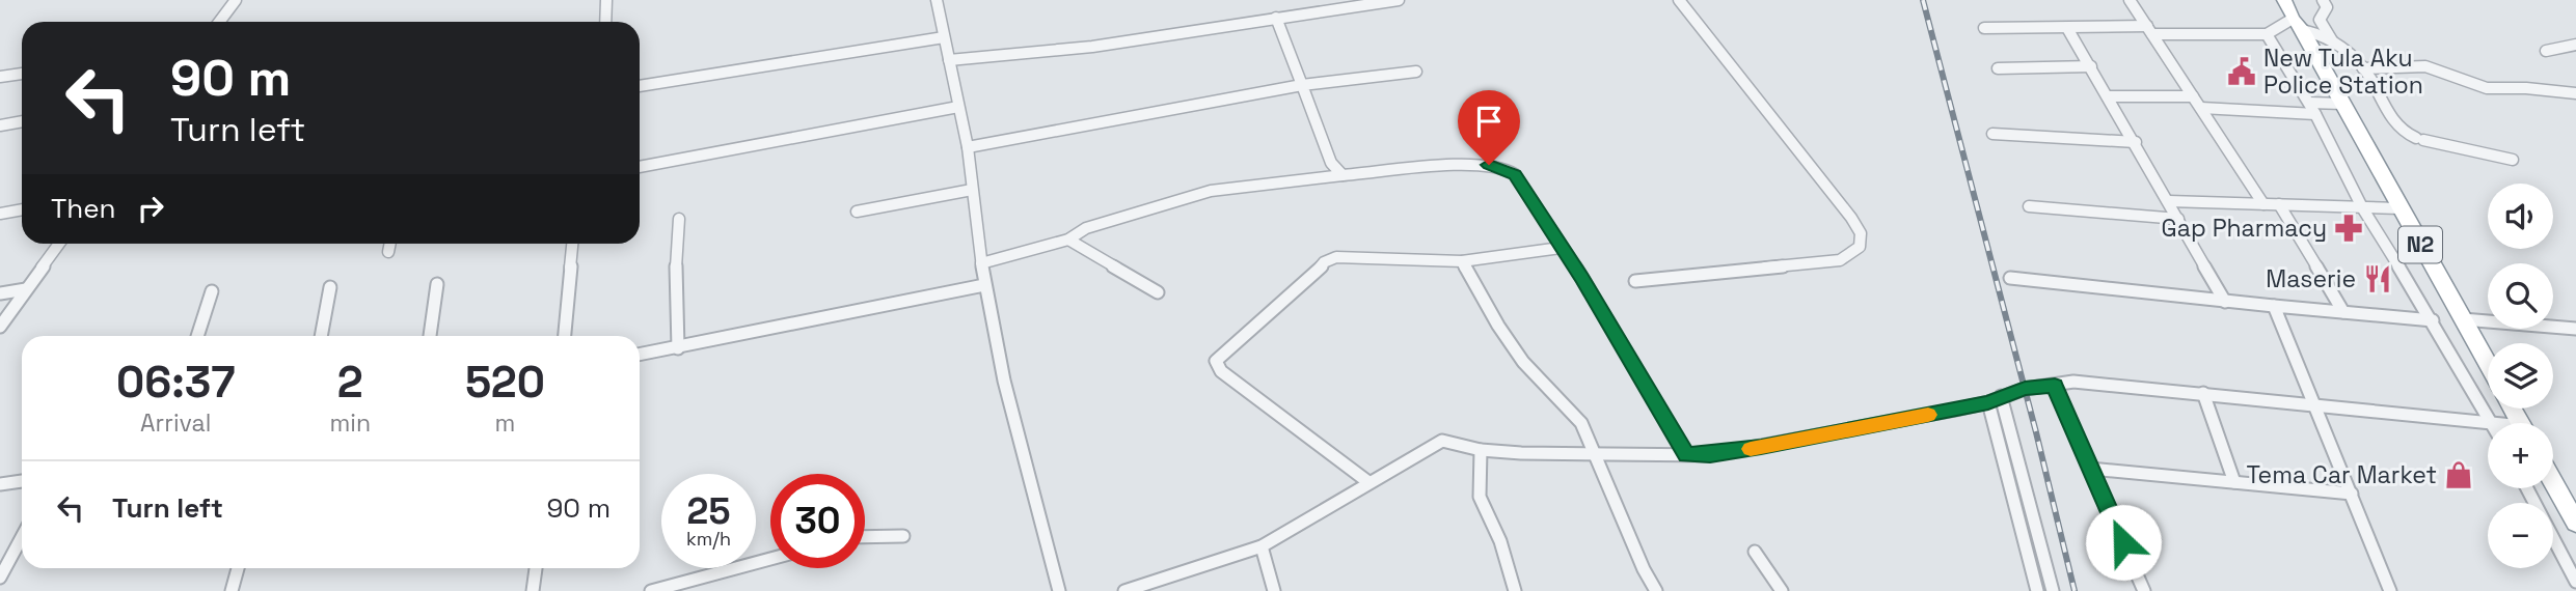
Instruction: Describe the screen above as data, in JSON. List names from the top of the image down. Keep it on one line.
{"streets":{"highway":["N2"]},"places":{"public building":["New Tula Aku Police Station"],"pharmacy":["Gap Pharmacy"],"restaurant":["Maserie"],"shop":["Tema Car Market"]},"page":{"turn":["90 m","Turn left"],"then":"Then","map_buttons":["+","−"],"eta":["06:37","Arrival","2","min","520","m"],"list":[{"name":"Turn left","value":"90 m"}],"speed":"25 km/h","limit":"30"}}
